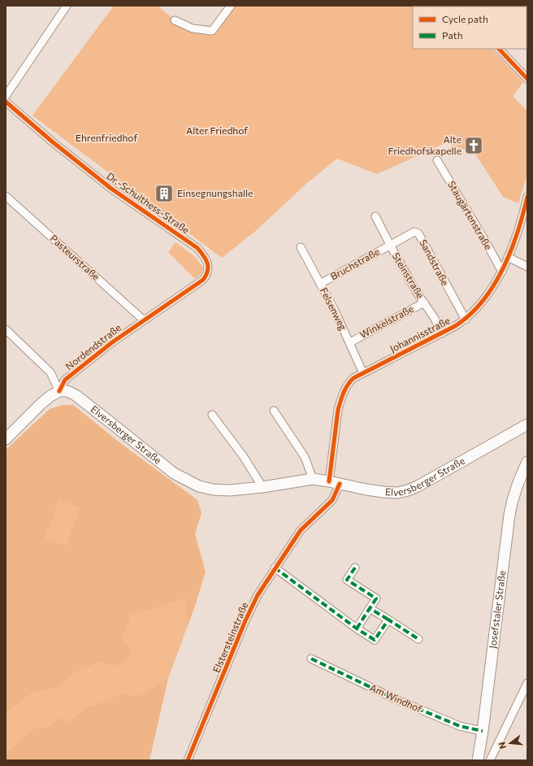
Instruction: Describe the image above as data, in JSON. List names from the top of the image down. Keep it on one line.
{"streets":{"main road":["Elversberger Straße","Josefstaler Straße"],"street":["Dr.-Schulthess-Straße","Staugärtenstraße","Pasteurstraße","Sandstraße","Bruchstraße","Steinstraße","Felsenweg","Winkelstraße","Johannisstraße","Nordendstraße","Elstersteinstraße","Am Windhof"]},"crossings":[["Dr.-Schulthess-Straße","Pasteurstraße"],["Dr.-Schulthess-Straße","Nordendstraße"],["Staugärtenstraße","Johannisstraße"],["Pasteurstraße","Nordendstraße"],["Sandstraße","Bruchstraße"],["Sandstraße","Steinstraße"],["Sandstraße","Johannisstraße"],["Bruchstraße","Steinstraße"],["Bruchstraße","Felsenweg"],["Steinstraße","Winkelstraße"],["Steinstraße","Johannisstraße"],["Felsenweg","Winkelstraße"],["Felsenweg","Johannisstraße"],["Johannisstraße","Elversberger Straße"],["Johannisstraße","Elstersteinstraße"],["Nordendstraße","Elversberger Straße"],["Elversberger Straße","Elstersteinstraße"],["Josefstaler Straße","Am Windhof"]],"parks":["Alter Friedhof","Ehrenfriedhof"],"places":{"church":["Alte Friedhofskapelle"],"building":["Einsegnungshalle"]},"legend":["Cycle path","Path"],"north":"left"}
